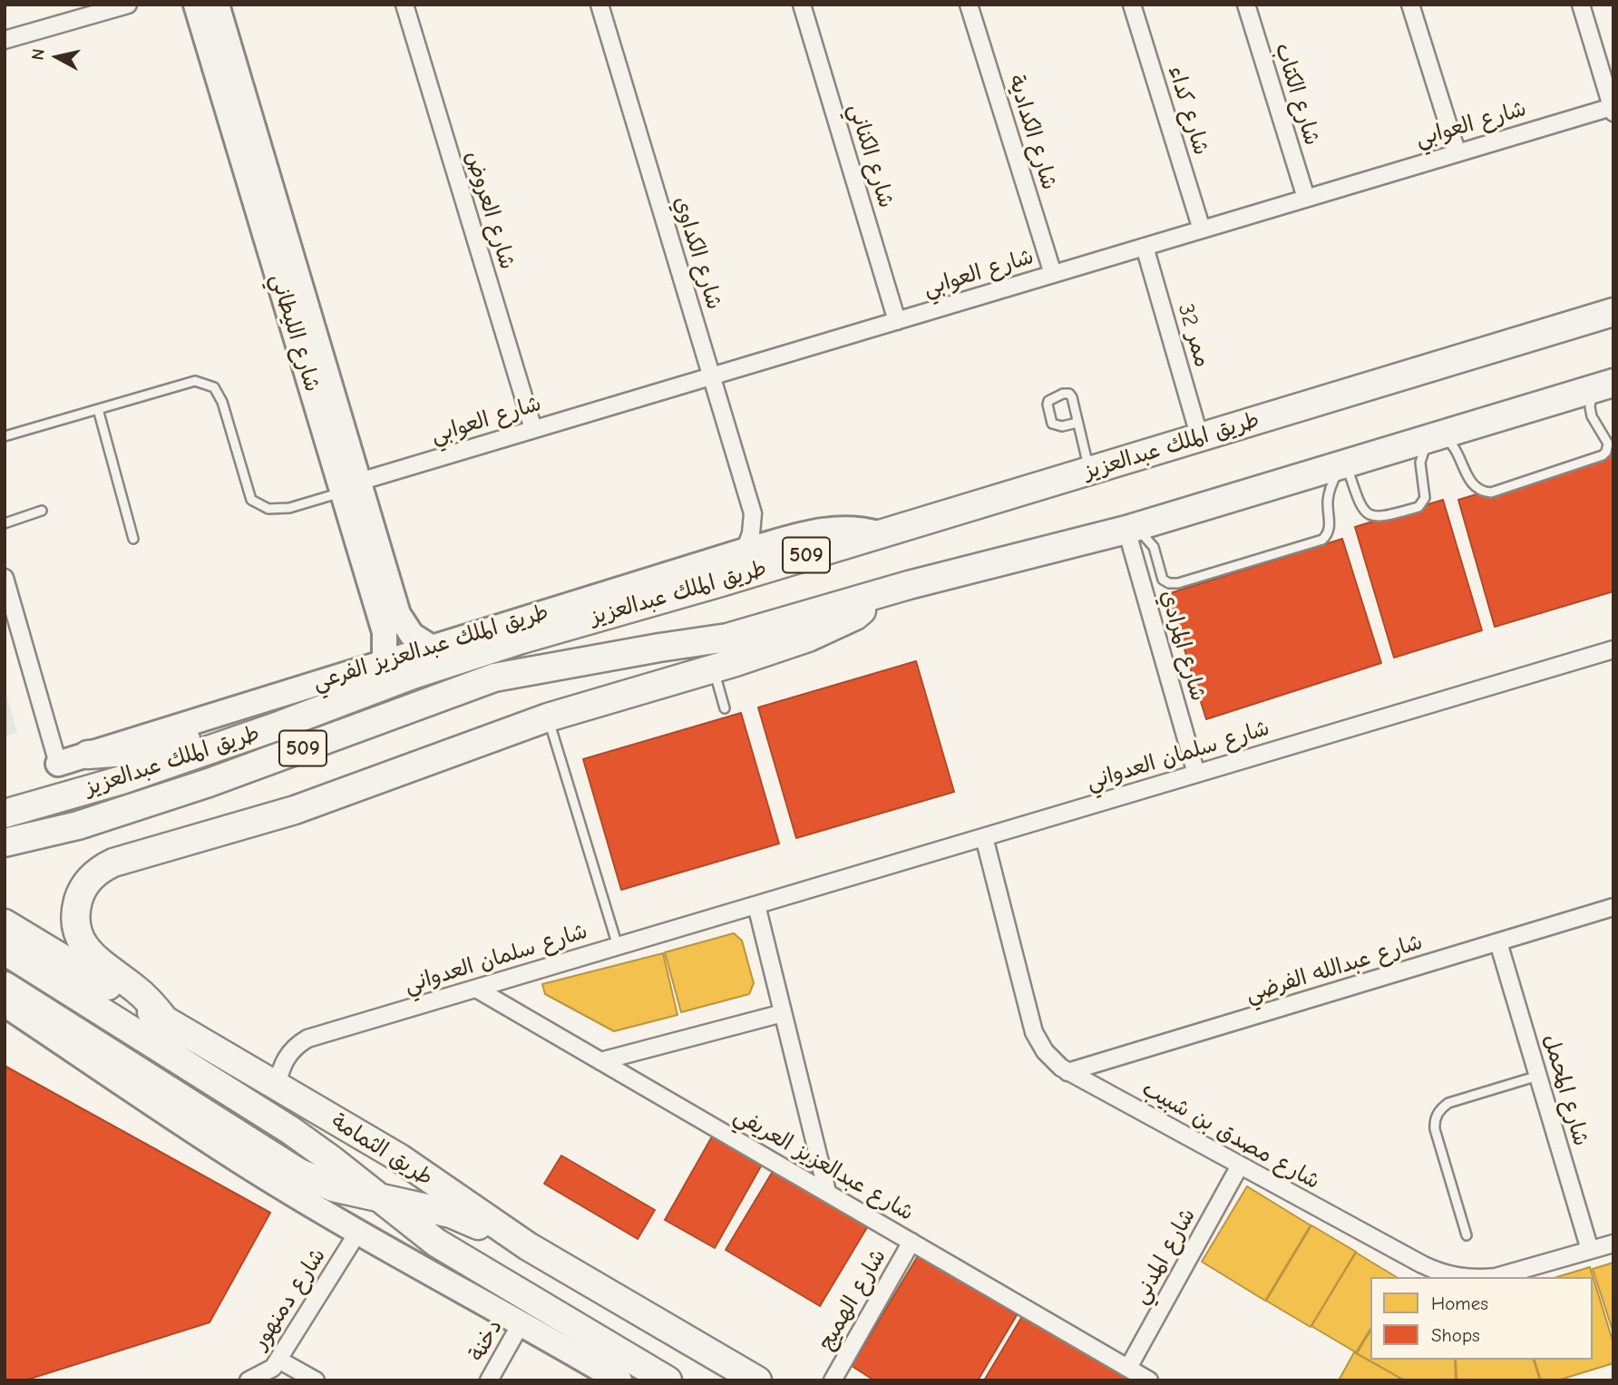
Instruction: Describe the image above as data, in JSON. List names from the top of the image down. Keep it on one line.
{"streets":{"main road":["طريق الملك عبدالعزيز","509","طريق الثمامة"],"street":["شارع الكتاب","شارع كداء","شارع العوابي","شارع الكدادية","شارع الكناني","شارع العروض","شارع الكداوي","شارع الليطاني","ممر 32","شارع المرادي","طريق الملك عبدالعزيز الفرعي","شارع سلمان العدواني","شارع عبدالله الفرضي","شارع المحمل","شارع مصدق بن شبيب","شارع عبدالعزيز العريفي","شارع المدني","شارع دمنهور","شارع الهميج","دخنة"]},"crossings":[["شارع الكتاب","شارع العوابي"],["شارع كداء","شارع العوابي"],["شارع العوابي","شارع الكدادية"],["شارع العوابي","شارع الكناني"],["شارع العوابي","شارع العروض"],["شارع العوابي","شارع الكداوي"],["شارع العوابي","شارع الليطاني"],["شارع العوابي","ممر 32"],["شارع الكداوي","طريق الملك عبدالعزيز الفرعي"],["شارع الليطاني","طريق الملك عبدالعزيز الفرعي"],["ممر 32","طريق الملك عبدالعزيز"],["طريق الملك عبدالعزيز","شارع المرادي"],["طريق الملك عبدالعزيز","طريق الملك عبدالعزيز الفرعي"],["شارع المرادي","شارع سلمان العدواني"],["شارع سلمان العدواني","شارع مصدق بن شبيب"],["شارع سلمان العدواني","طريق الثمامة"],["شارع سلمان العدواني","شارع عبدالعزيز العريفي"],["شارع عبدالله الفرضي","شارع المحمل"],["شارع عبدالله الفرضي","شارع مصدق بن شبيب"],["شارع المحمل","شارع مصدق بن شبيب"],["شارع مصدق بن شبيب","شارع المدني"],["شارع عبدالعزيز العريفي","شارع المدني"],["شارع عبدالعزيز العريفي","شارع الهميج"]],"legend":["Homes","Shops"],"north":"left"}
